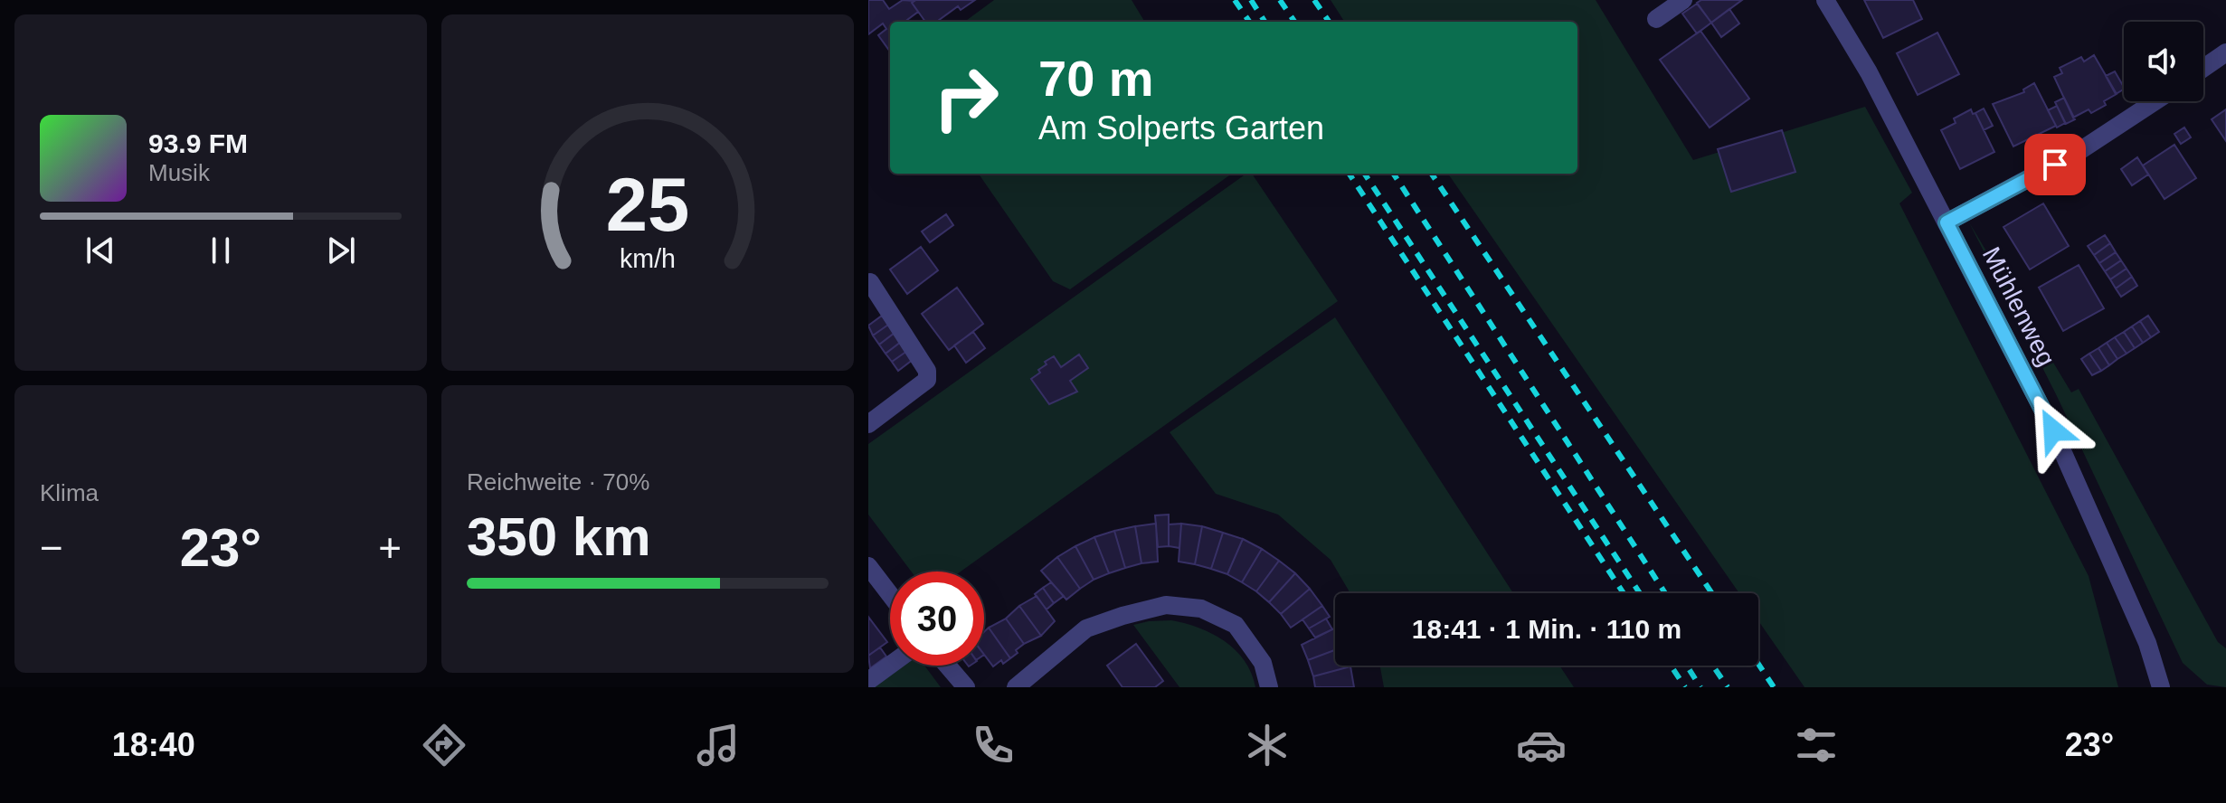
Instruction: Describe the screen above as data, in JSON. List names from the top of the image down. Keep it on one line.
{"streets":{"street":["Mühlenweg"]},"page":{"turn":["70 m","Am Solperts Garten"],"song":["93.9 FM","Musik"],"tile":["Klima",["Reichweite · 70%","350 km"]],"heat":["−","23°","+"],"limit":"30","trip":"18:41 · 1 Min. · 110 m","tabs":["18:40","23°"],"gauge":["25","km/h"]}}
